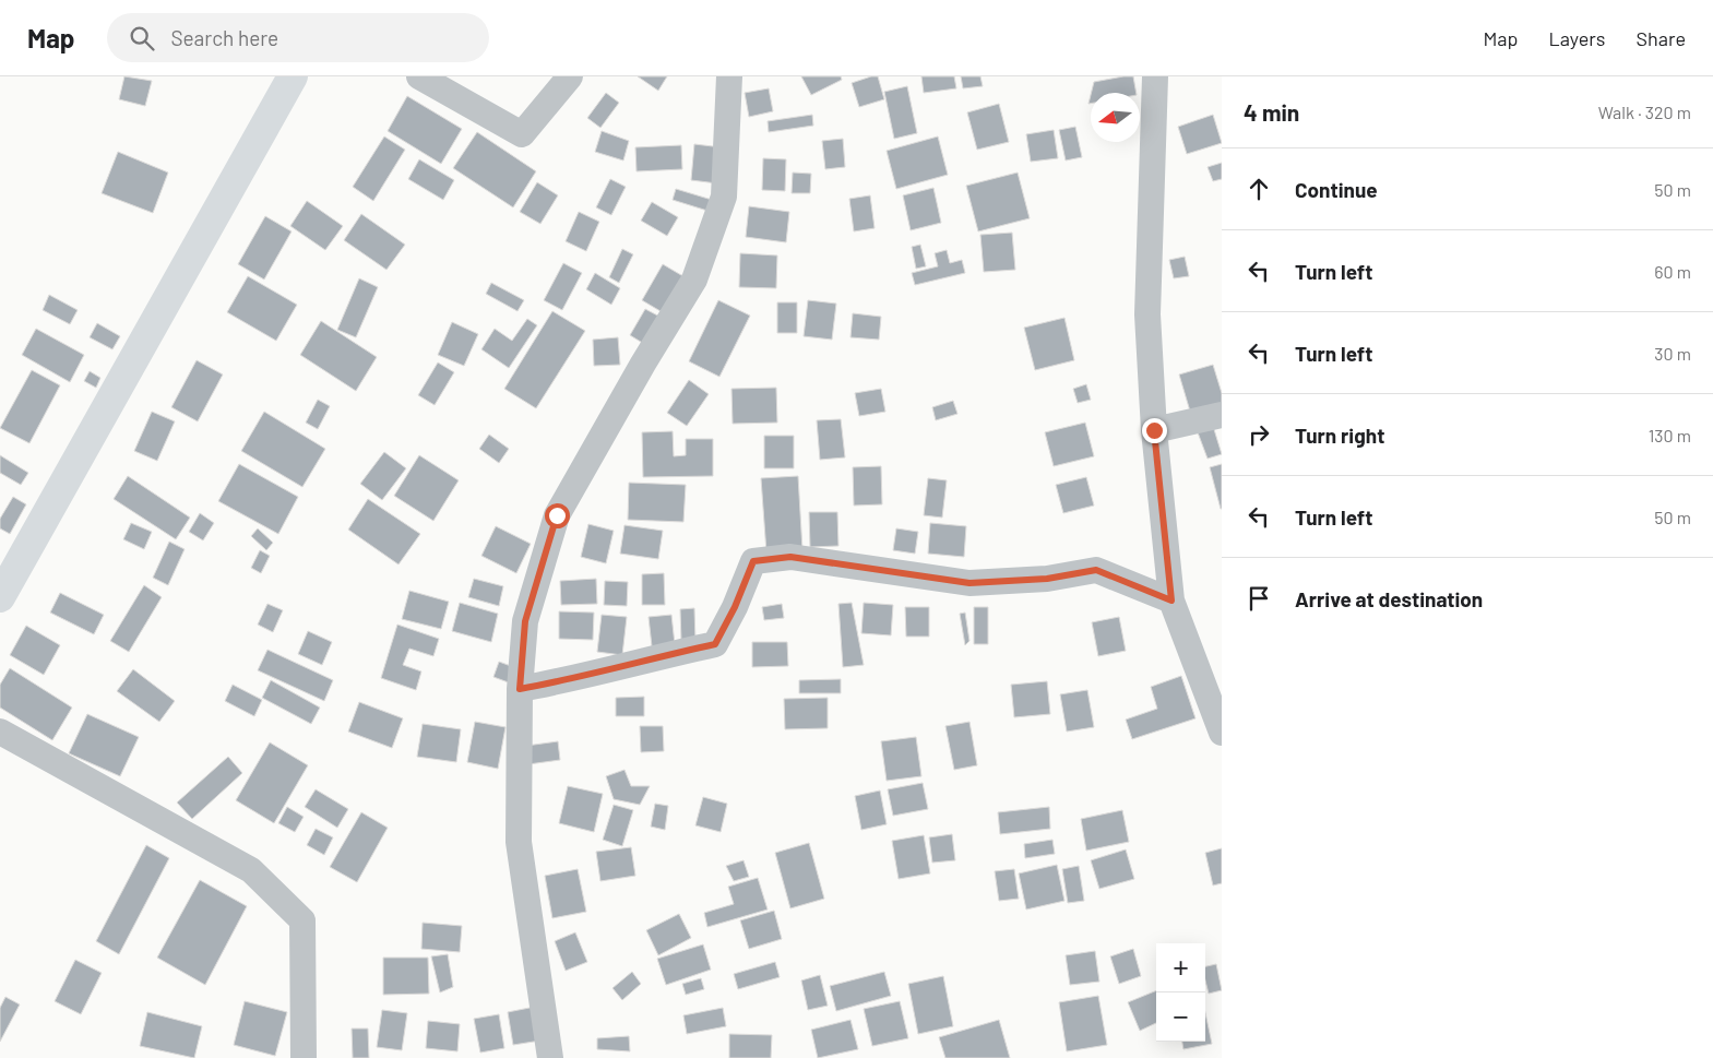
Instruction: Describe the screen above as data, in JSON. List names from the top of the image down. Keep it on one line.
{"north":"left","page":{"header":"Map","search":"Search here","nav":["Map","Layers","Share"],"heading":["4 min","Walk · 320 m"],"list":[["Continue","50 m"],["Turn left","60 m"],["Turn left","30 m"],["Turn right","130 m"],["Turn left","50 m"],"Arrive at destination"],"map_buttons":["+","−"]}}
